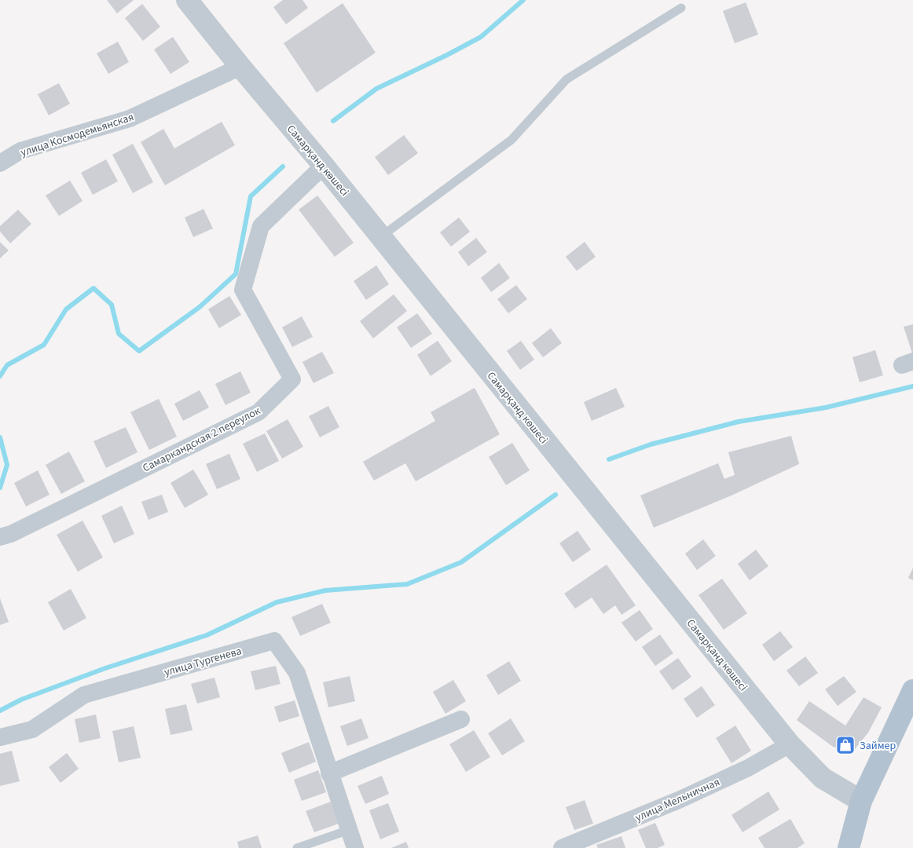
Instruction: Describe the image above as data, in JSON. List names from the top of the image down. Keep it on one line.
{"streets":{"street":["улица Космодемьянская","Самарқанд көшесі","Самаркандская 2 переулок","улица Тургенева","улица Мельничная"]},"crossings":[["улица Космодемьянская","Самарқанд көшесі"],["Самарқанд көшесі","Самаркандская 2 переулок"],["Самарқанд көшесі","улица Мельничная"]],"places":{"shop":["Займер"]}}
